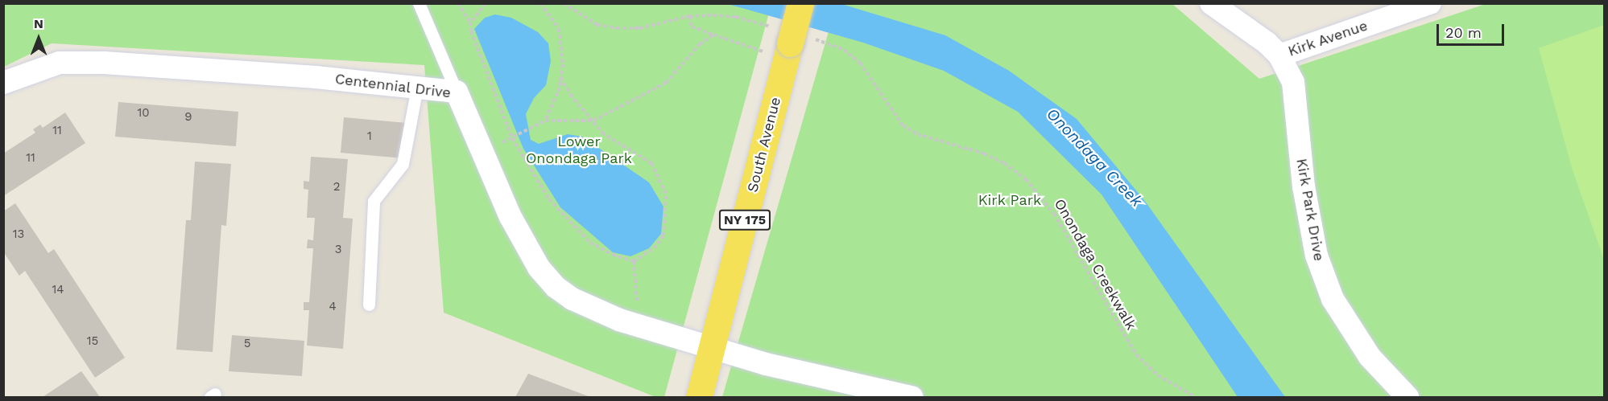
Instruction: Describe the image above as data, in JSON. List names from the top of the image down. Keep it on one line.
{"streets":{"main road":["South Avenue","NY 175"],"street":["Kirk Avenue","Centennial Drive","Kirk Park Drive"],"path":["Onondaga Creekwalk"]},"crossings":[["Kirk Avenue","Kirk Park Drive"],["Centennial Drive","South Avenue"],["South Avenue","Onondaga Creekwalk"]],"water":["Onondaga Creek"],"parks":["Lower Onondaga Park","Kirk Park"],"house_numbers":["10","9","11","1","11","2","13","3","14","4","15","5"],"scale_bar":"20 m","north":"top"}
